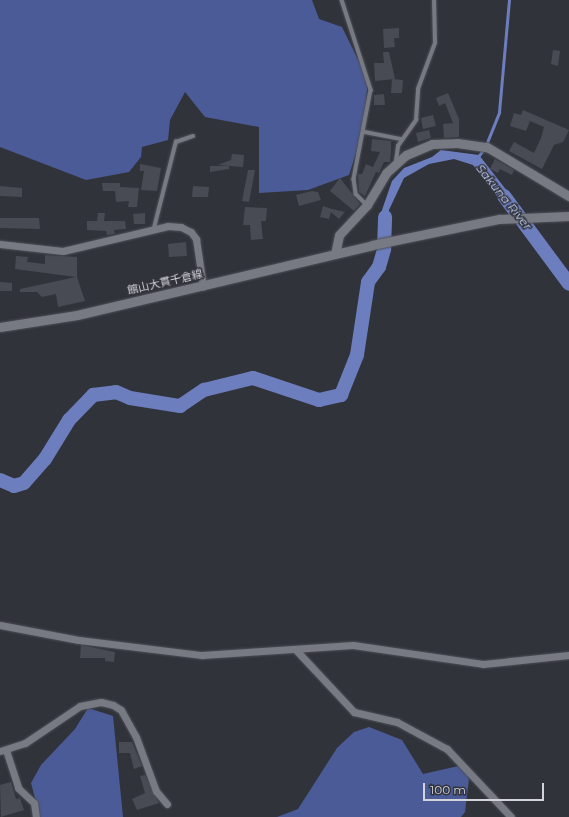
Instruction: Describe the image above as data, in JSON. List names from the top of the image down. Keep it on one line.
{"streets":{"main road":["館山大貫千倉線"]},"water":["Sakuna River"],"scale_bar":"100 m"}
